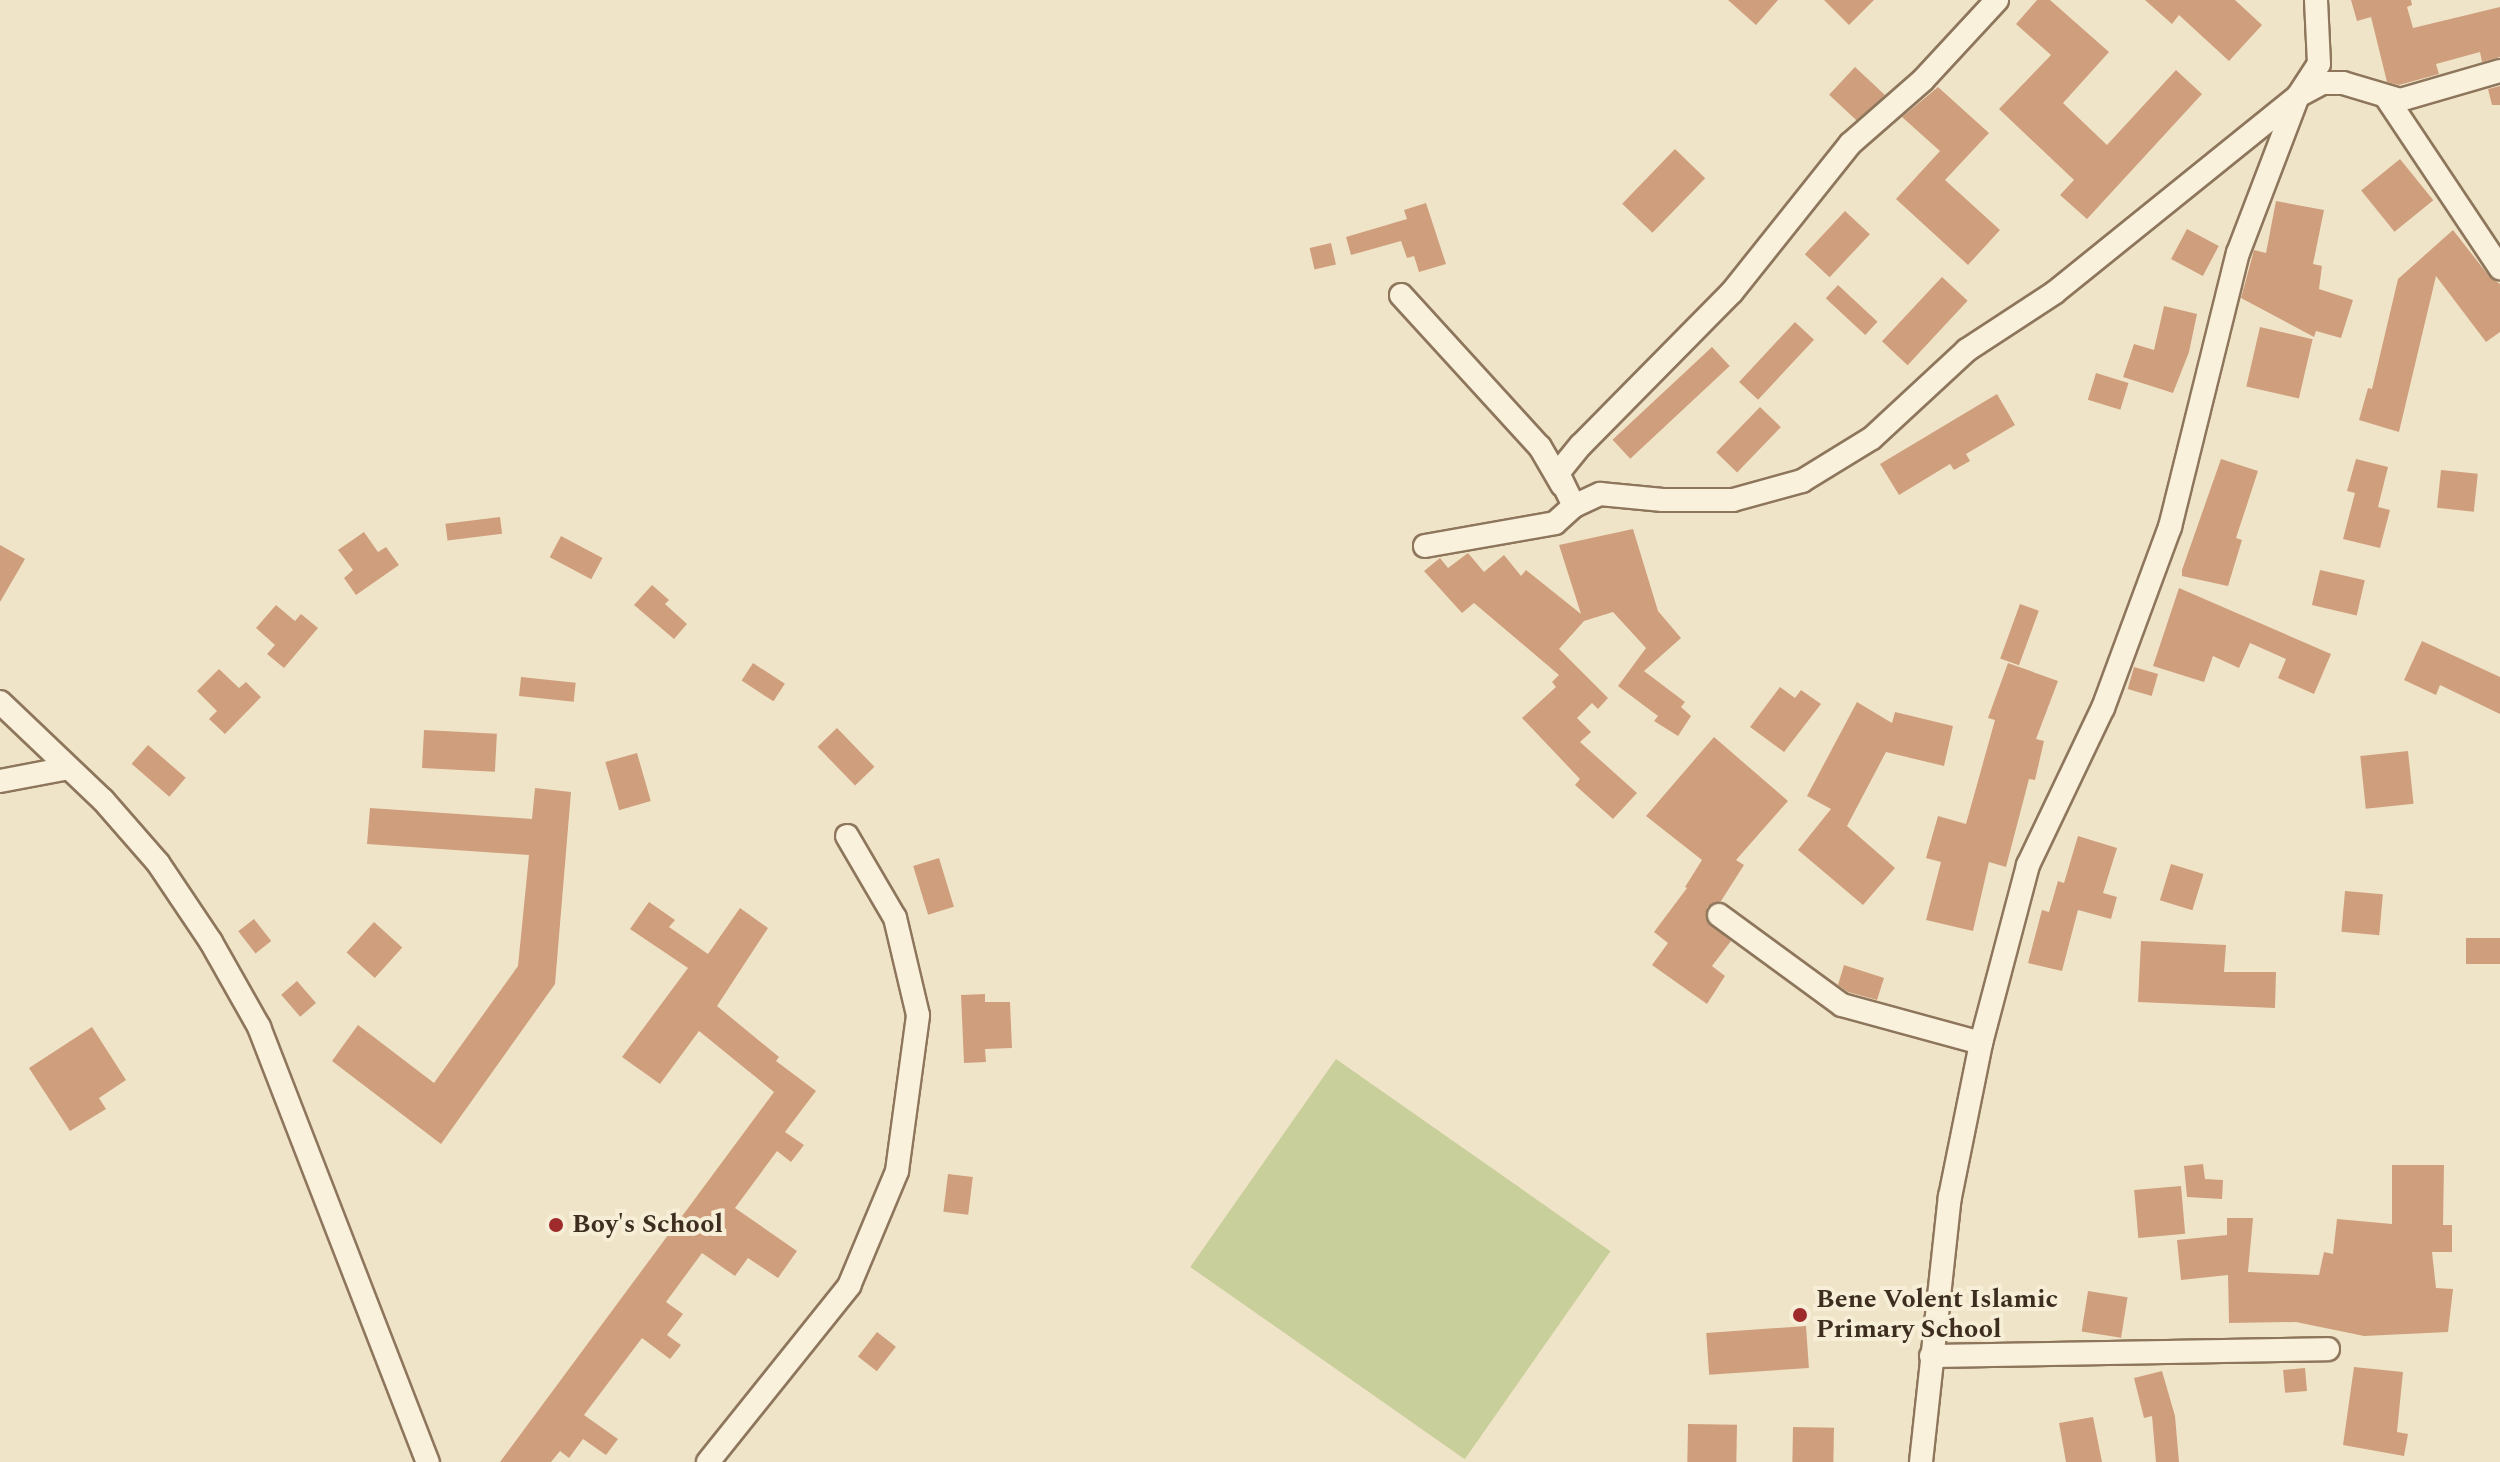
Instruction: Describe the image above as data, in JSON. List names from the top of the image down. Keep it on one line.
{"places":["Boy's School","Bene Volent Islamic Primary School"]}
